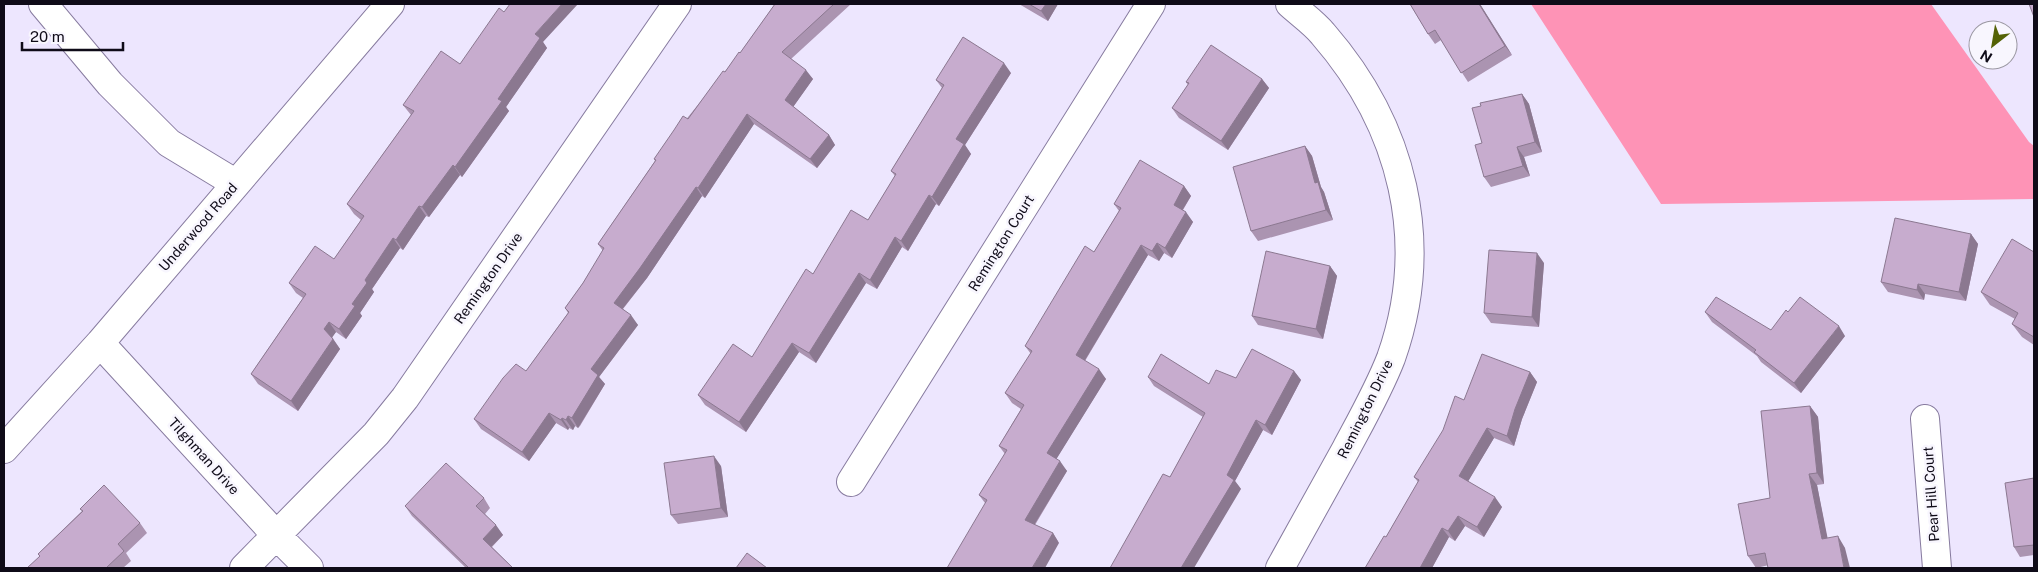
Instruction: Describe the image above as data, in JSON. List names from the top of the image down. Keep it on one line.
{"streets":{"street":["Underwood Road","Remington Court","Remington Drive","Tilghman Drive","Pear Hill Court"]},"crossings":[["Underwood Road","Tilghman Drive"],["Remington Drive","Tilghman Drive"]],"scale_bar":"20 m","north":"bottom left"}
